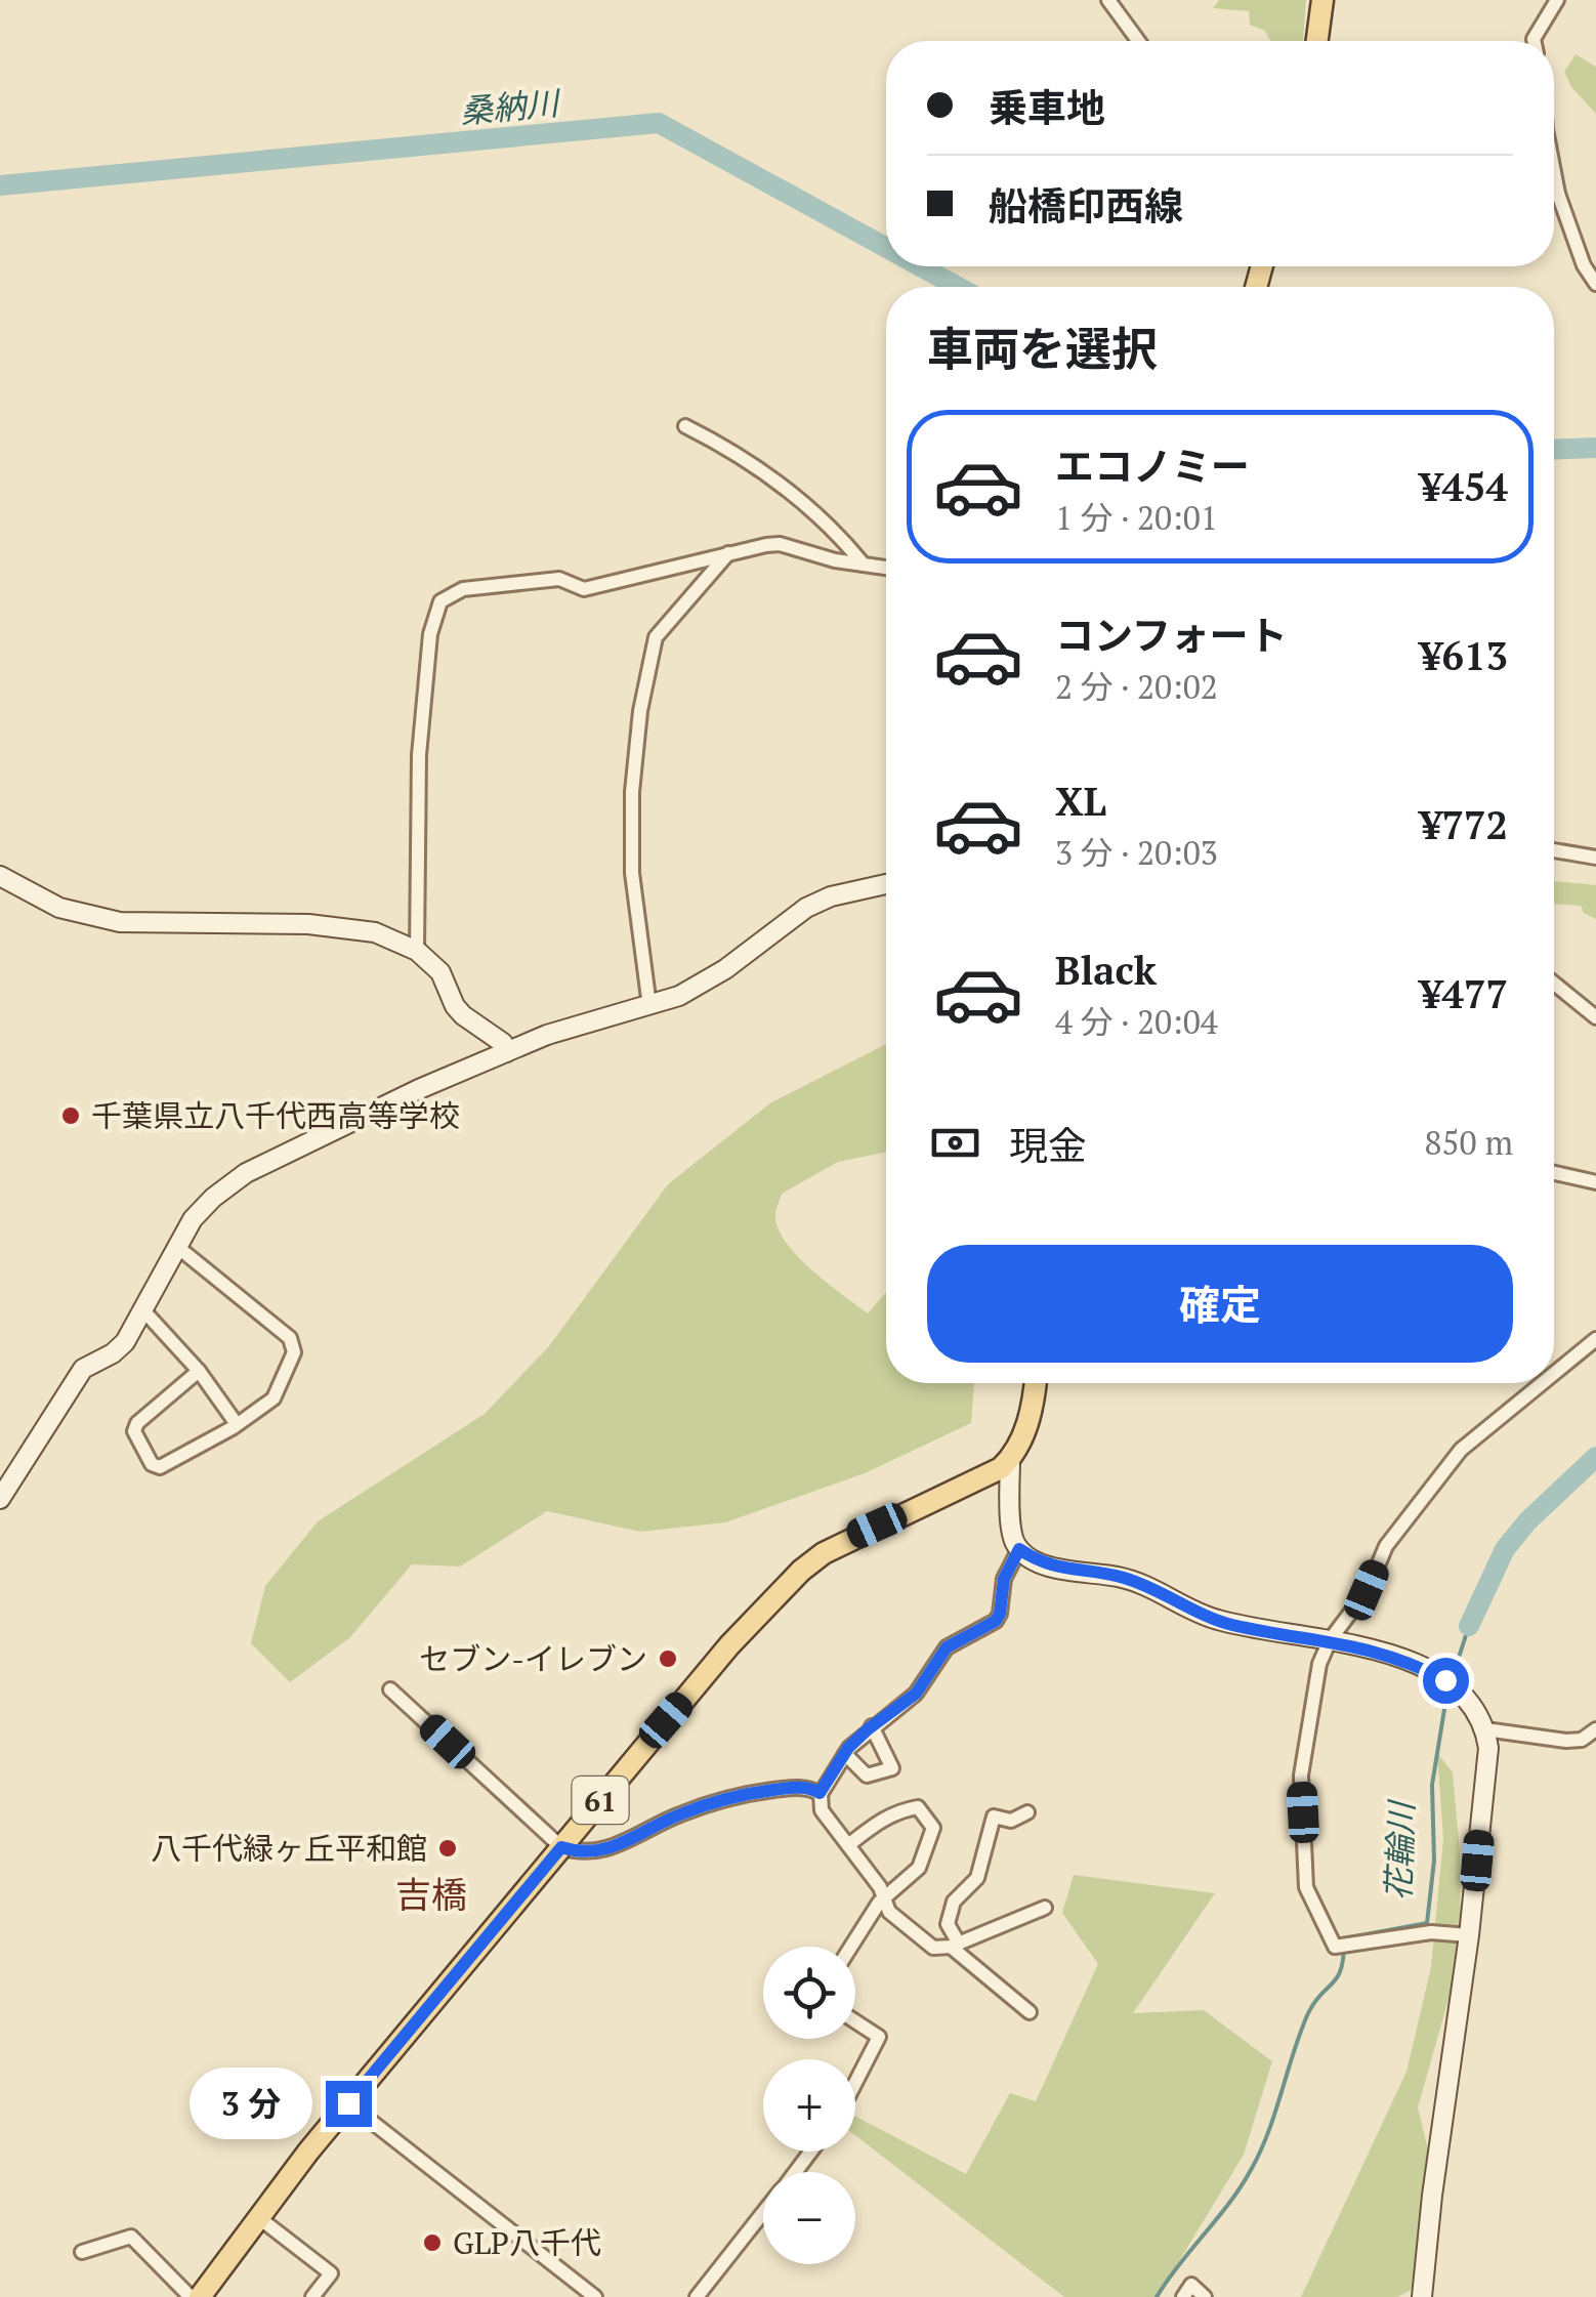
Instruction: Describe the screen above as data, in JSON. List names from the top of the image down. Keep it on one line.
{"streets":{"main road":["61"]},"districts":["吉橋"],"water":["桑納川","花輪川"],"places":["千葉県立八千代西高等学校","セブン-イレブン","八千代緑ヶ丘平和館","GLP八千代"],"page":{"banner":["乗車地","船橋印西線"],"heading":"車両を選択","list":[{"name":"エコノミー","note":"1 分 · 20:01","value":"¥454"},{"name":"コンフォート","note":"2 分 · 20:02","value":"¥613"},{"name":"XL","note":"3 分 · 20:03","value":"¥772"},{"name":"Black","note":"4 分 · 20:04","value":"¥477"}],"pay":["現金","850 m"],"buttons":"確定","map_buttons":["+","−"],"bubble":"3 分"}}
